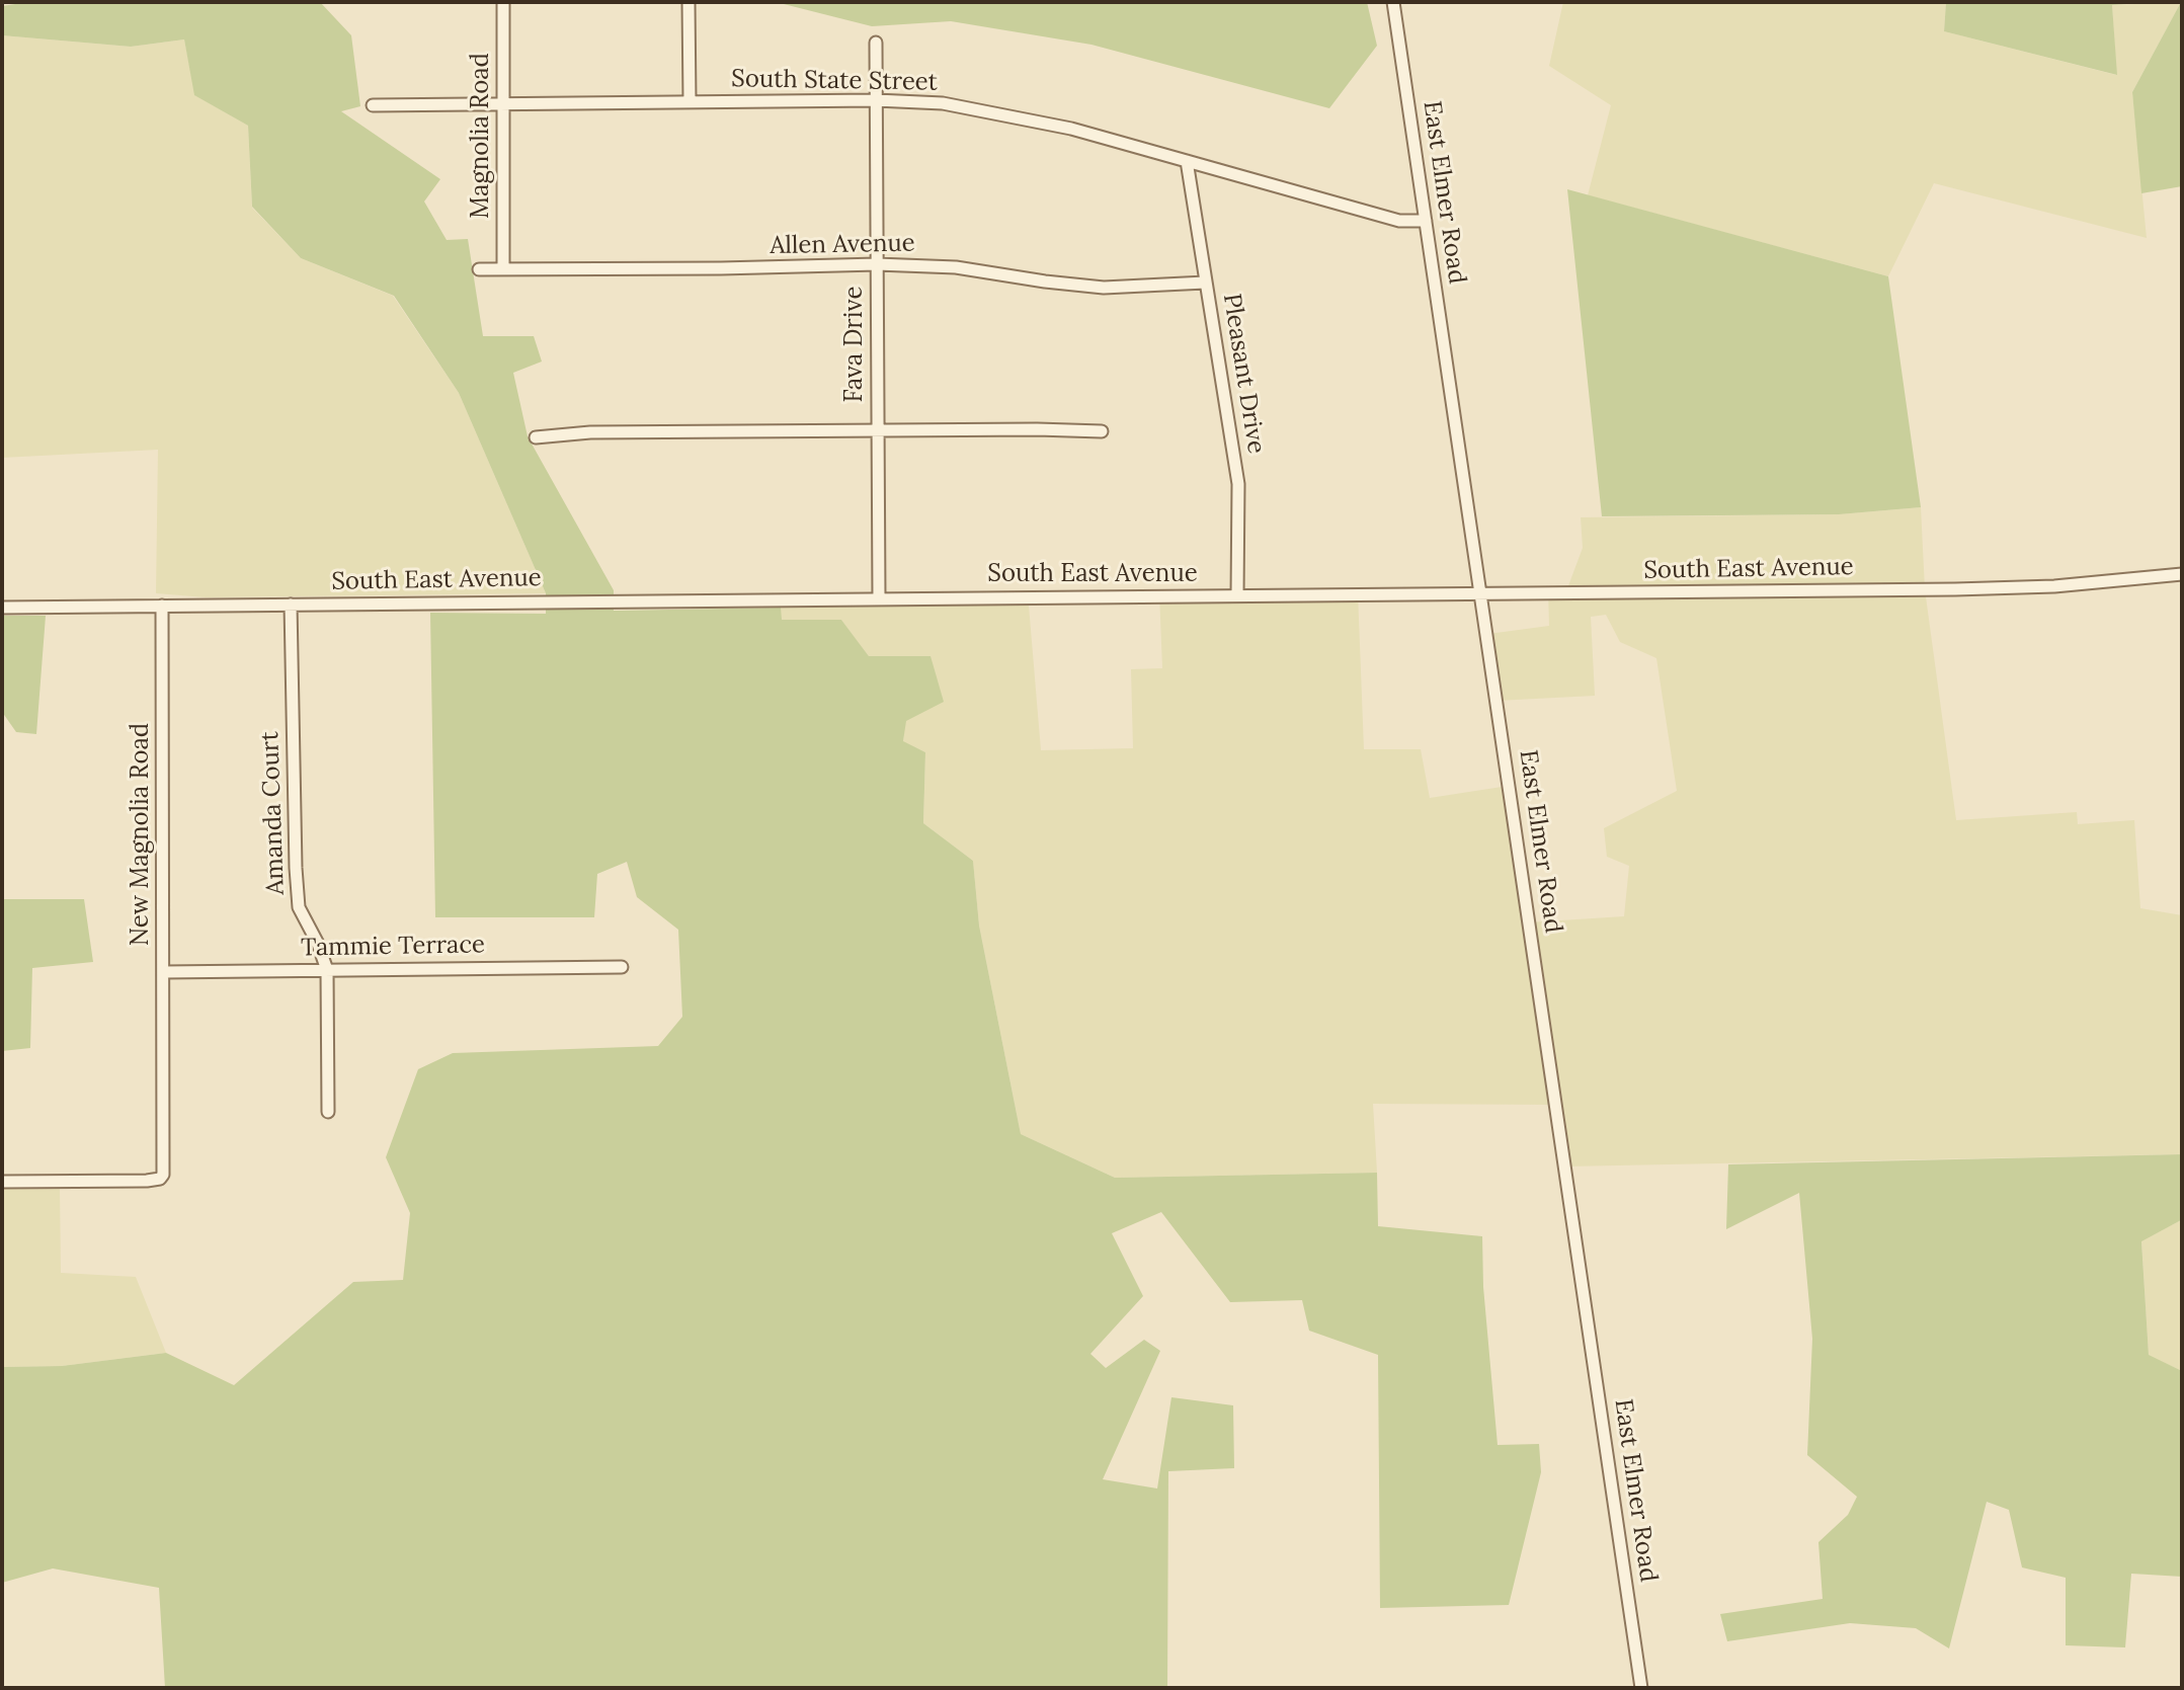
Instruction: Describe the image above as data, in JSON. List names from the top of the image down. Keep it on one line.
{"streets":{"street":["South State Street","Magnolia Road","East Elmer Road","Allen Avenue","Fava Drive","Pleasant Drive","South East Avenue","Amanda Court","New Magnolia Road","Tammie Terrace"]},"crossings":[["South State Street","Magnolia Road"],["South State Street","East Elmer Road"],["South State Street","Fava Drive"],["South State Street","Pleasant Drive"],["Magnolia Road","Allen Avenue"],["East Elmer Road","South East Avenue"],["Allen Avenue","Fava Drive"],["Allen Avenue","Pleasant Drive"],["Fava Drive","South East Avenue"],["Pleasant Drive","South East Avenue"],["South East Avenue","Amanda Court"],["South East Avenue","New Magnolia Road"],["Amanda Court","Tammie Terrace"],["New Magnolia Road","Tammie Terrace"]]}
